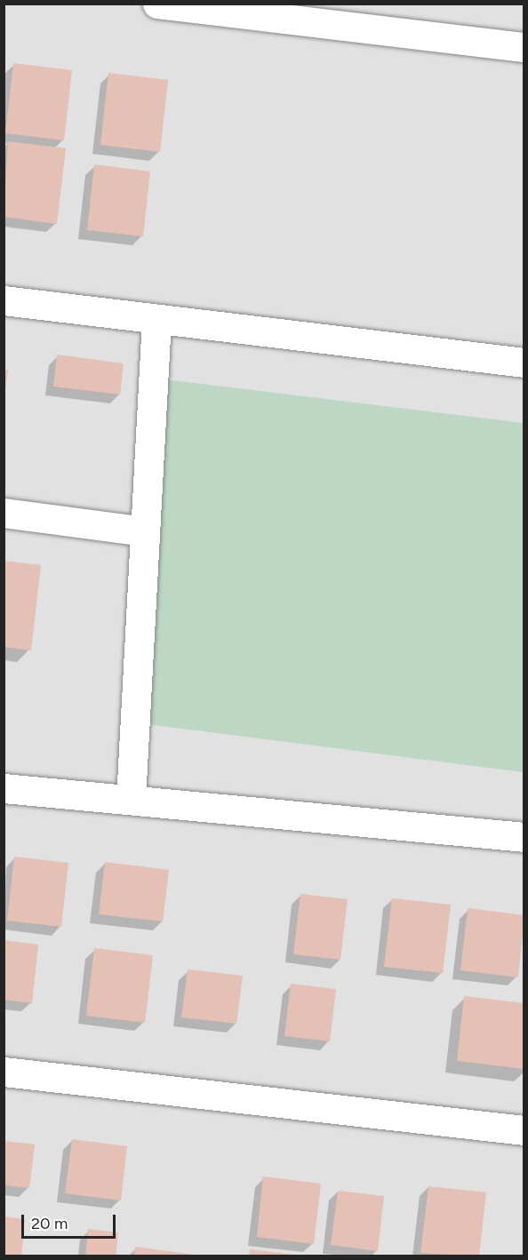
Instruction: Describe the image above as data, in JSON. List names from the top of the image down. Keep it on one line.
{"scale_bar":"20 m"}
